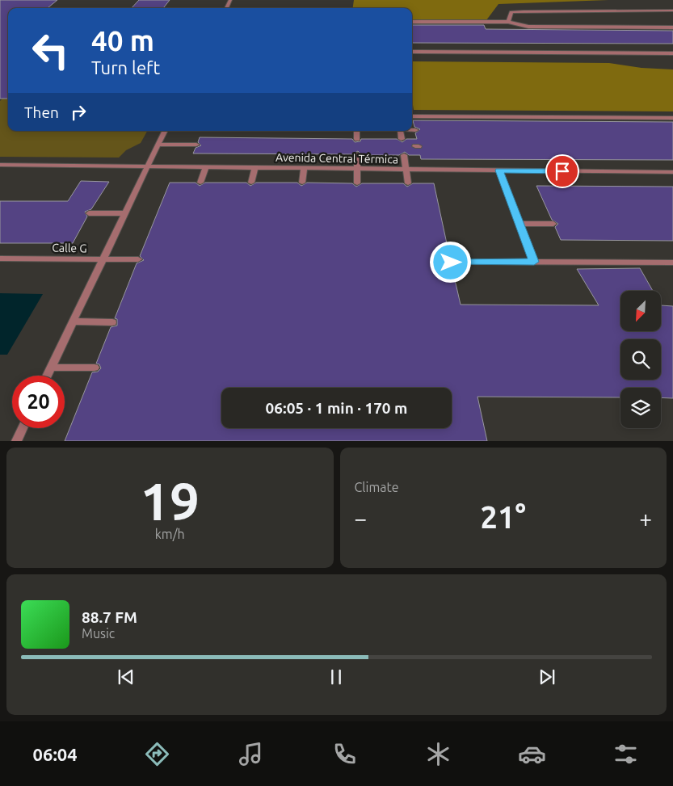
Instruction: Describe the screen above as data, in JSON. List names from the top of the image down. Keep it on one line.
{"streets":{"lane":["Avenida Central Térmica","Calle G"]},"north":"bottom left","page":{"turn":["40 m","Turn left"],"then":"Then","limit":"20","trip":"06:05 · 1 min · 170 m","tile":[["19","km/h"],"Climate"],"heat":["−","21°","+"],"song":["88.7 FM","Music"],"tabs":"06:04"}}
